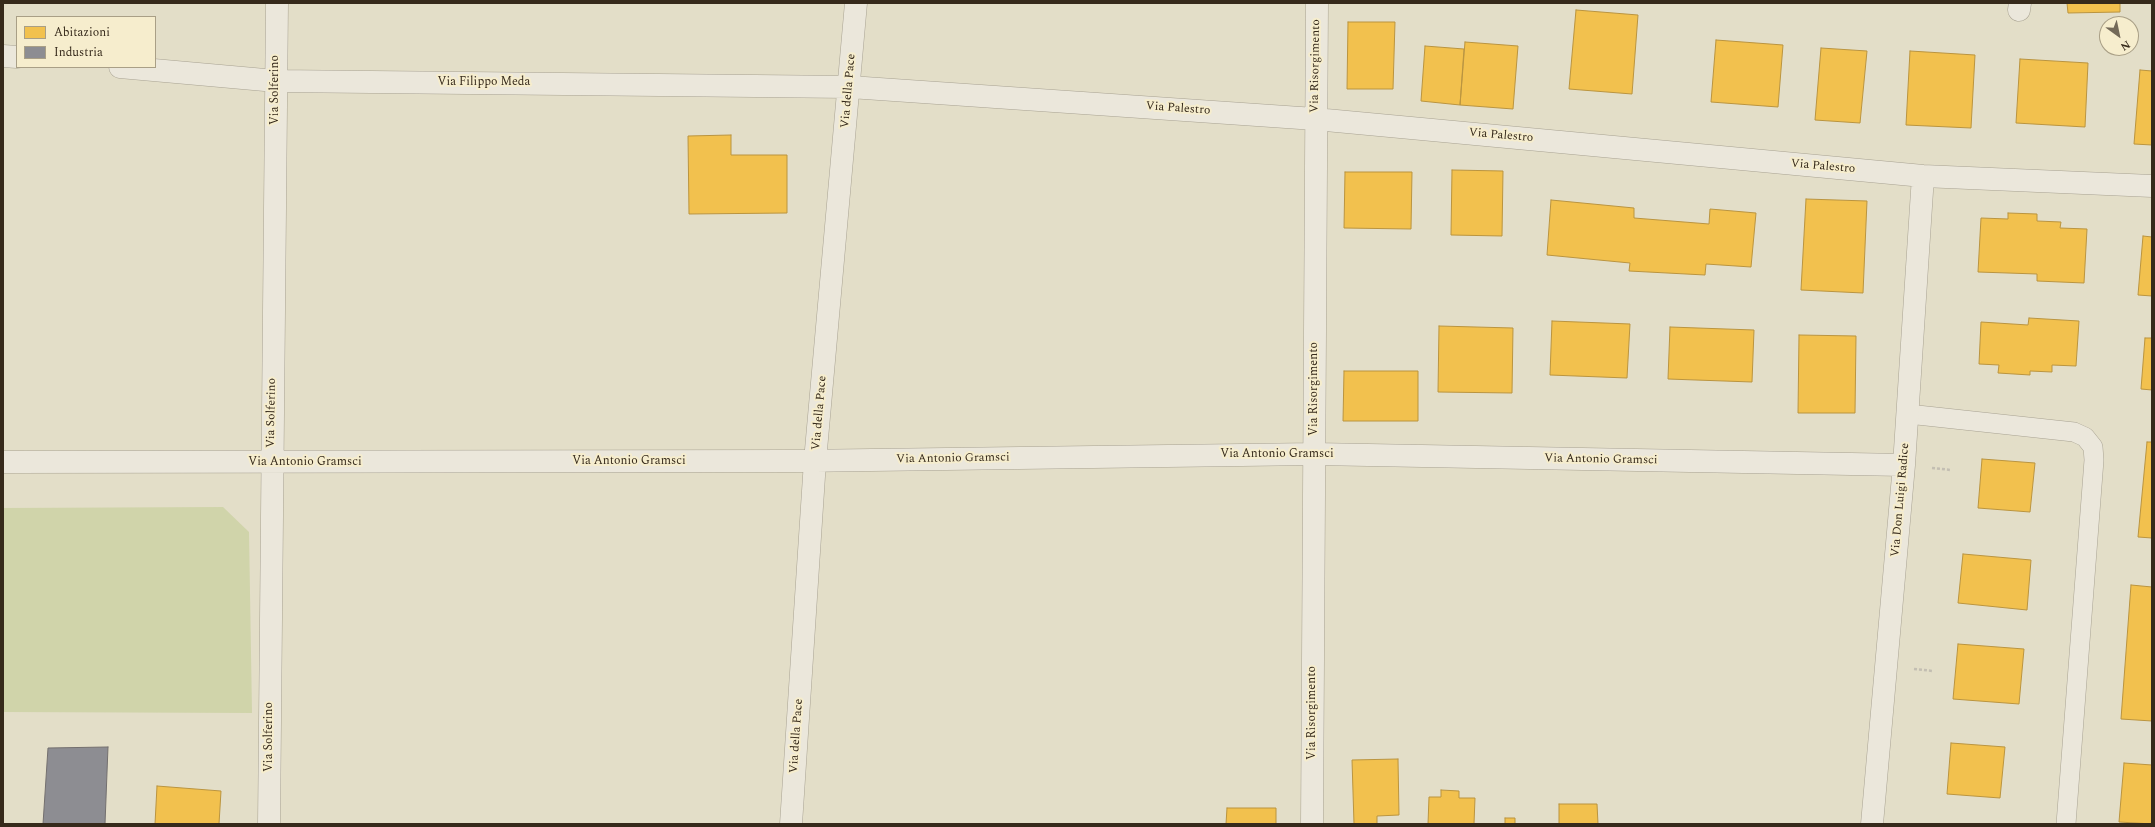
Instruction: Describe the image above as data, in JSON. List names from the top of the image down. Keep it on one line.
{"streets":{"street":["Via Risorgimento","Via Filippo Meda","Via Solferino","Via della Pace","Via Palestro","Via Antonio Gramsci","Via Don Luigi Radice"]},"crossings":[["Via Risorgimento","Via Palestro"],["Via Risorgimento","Via Antonio Gramsci"],["Via Filippo Meda","Via Solferino"],["Via Filippo Meda","Via della Pace"],["Via Filippo Meda","Via Palestro"],["Via Solferino","Via Antonio Gramsci"],["Via della Pace","Via Palestro"],["Via della Pace","Via Antonio Gramsci"],["Via Palestro","Via Don Luigi Radice"],["Via Antonio Gramsci","Via Don Luigi Radice"]],"legend":["Abitazioni","Industria"],"north":"bottom right"}
